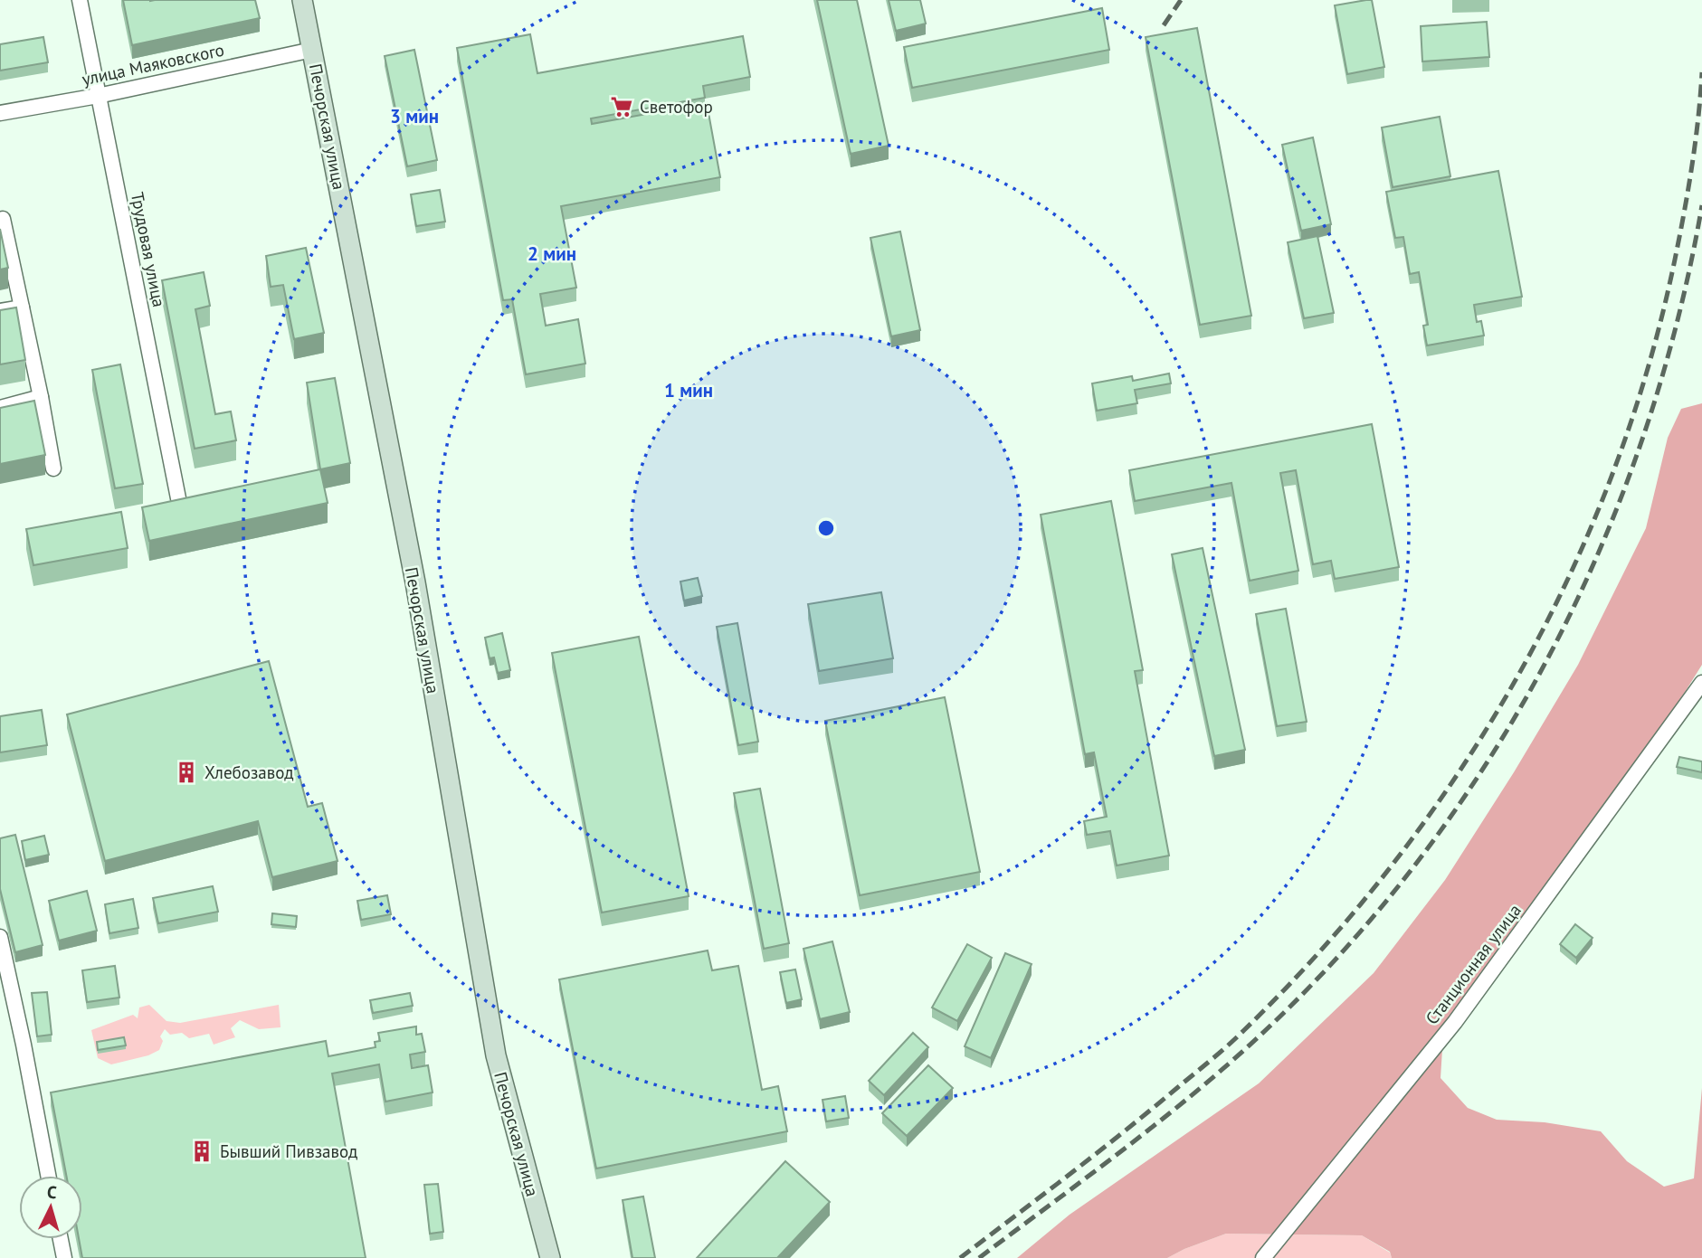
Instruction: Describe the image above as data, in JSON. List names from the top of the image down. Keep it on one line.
{"streets":{"street":["улица Маяковского","Печорская улица","Трудовая улица","Станционная улица"]},"crossings":[["улица Маяковского","Печорская улица"],["улица Маяковского","Трудовая улица"]],"places":{"supermarket":["Светофор"],"building":["Хлебозавод","Бывший Пивзавод"]},"north":"top","rings":["3 мин","2 мин","1 мин"]}
